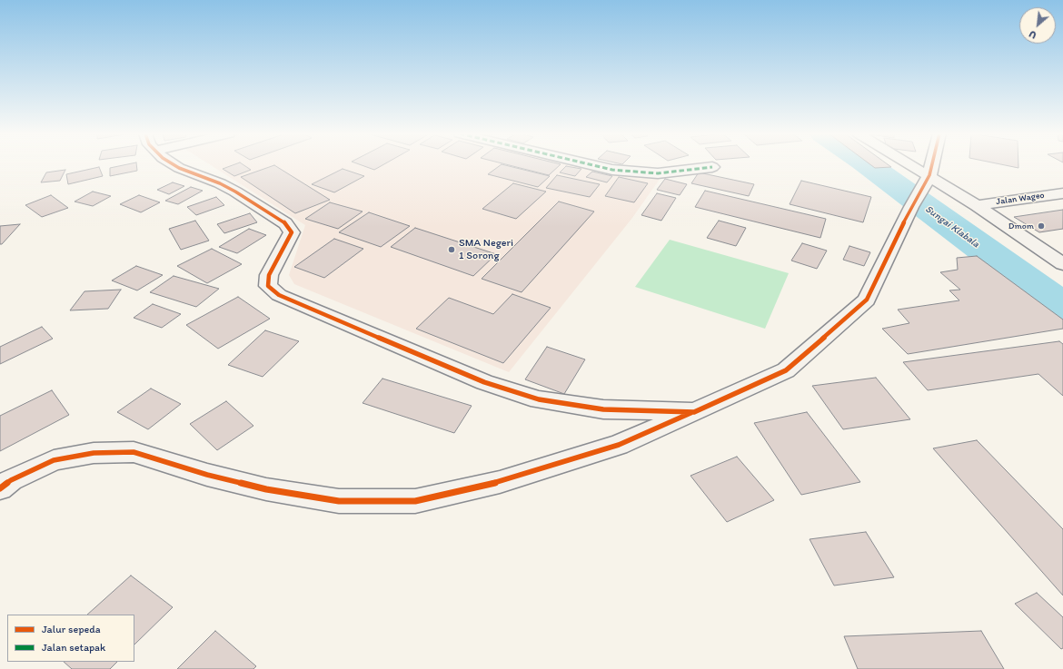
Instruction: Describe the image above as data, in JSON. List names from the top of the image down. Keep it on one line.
{"streets":{"street":["Jalan Wageo"]},"water":["Sungai Klabala"],"places":["Dmom","SMA Negeri 1 Sorong"],"legend":["Jalur sepeda","Jalan setapak"],"north":"bottom left"}
